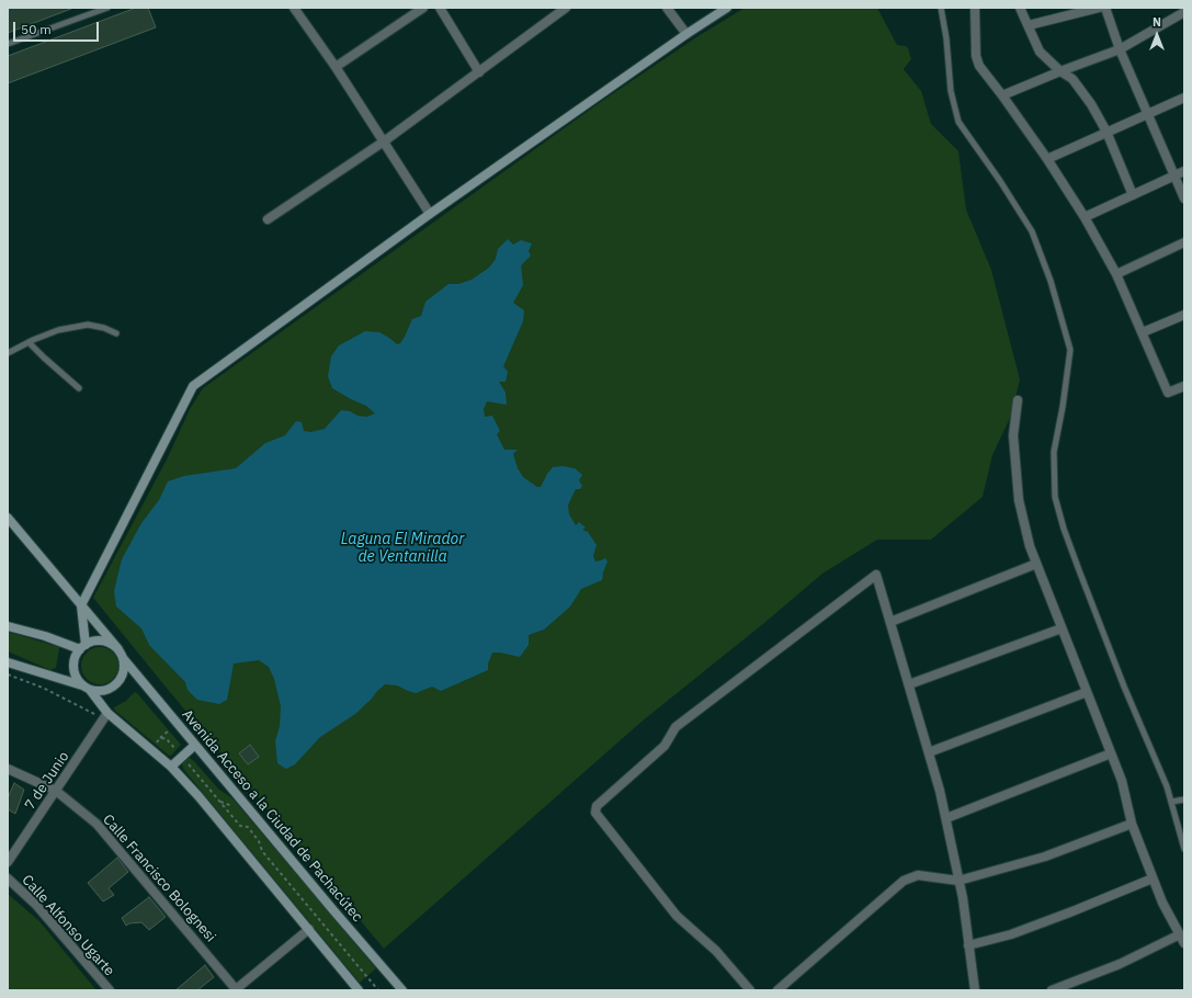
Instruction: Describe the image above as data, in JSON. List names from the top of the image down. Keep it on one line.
{"streets":{"main road":["Avenida Acceso a la Ciudad de Pachacútec"],"street":["7 de Junio","Calle Francisco Bolognesi","Calle Alfonso Ugarte"]},"crossings":[["7 de Junio","Calle Francisco Bolognesi"]],"water":["Laguna El Mirador de Ventanilla"],"scale_bar":"50 m","north":"top"}
